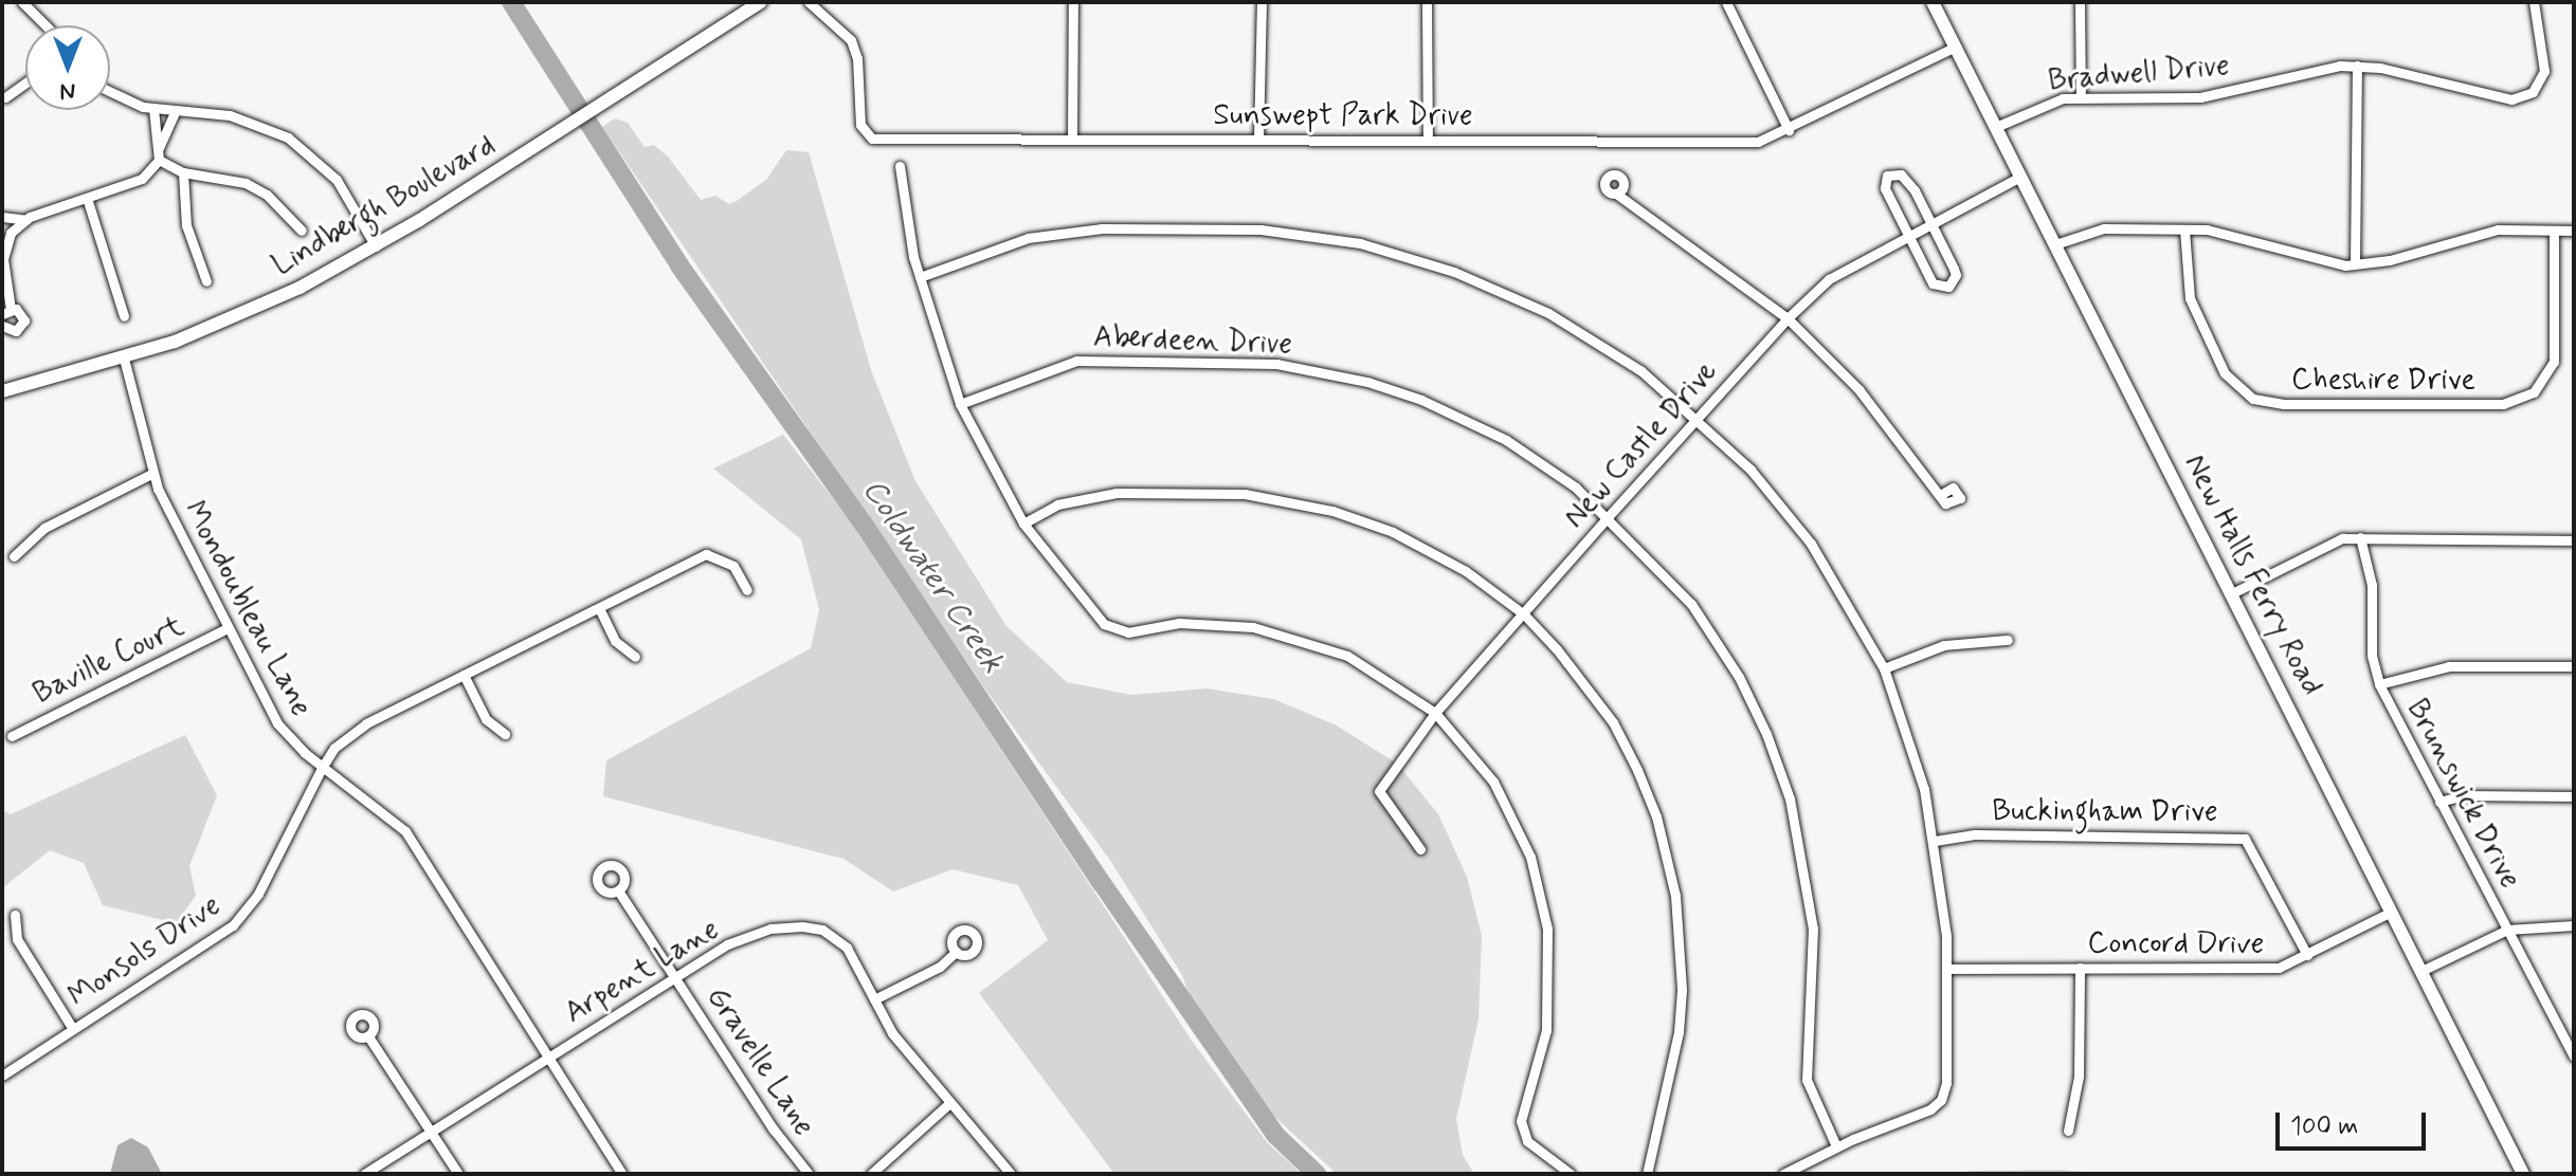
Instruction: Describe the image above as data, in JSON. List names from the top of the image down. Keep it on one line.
{"streets":{"main road":["Lindbergh Boulevard","New Halls Ferry Road"],"street":["Bradwell Drive","Sunswept Park Drive","Aberdeen Drive","Cheshire Drive","New Castle Drive","Mondoubleau Lane","Baville Court","Brunswick Drive","Buckingham Drive","Concord Drive","Monsols Drive","Arpent Lane","Gravelle Lane"]},"crossings":[["Bradwell Drive","New Halls Ferry Road"],["Sunswept Park Drive","New Halls Ferry Road"],["Lindbergh Boulevard","Mondoubleau Lane"],["Aberdeen Drive","New Castle Drive"],["New Castle Drive","New Halls Ferry Road"],["New Halls Ferry Road","Concord Drive"],["Mondoubleau Lane","Baville Court"],["Mondoubleau Lane","Monsols Drive"],["Mondoubleau Lane","Arpent Lane"],["Buckingham Drive","Concord Drive"],["Arpent Lane","Gravelle Lane"]],"water":["Coldwater Creek"],"scale_bar":"100 m","north":"bottom"}
